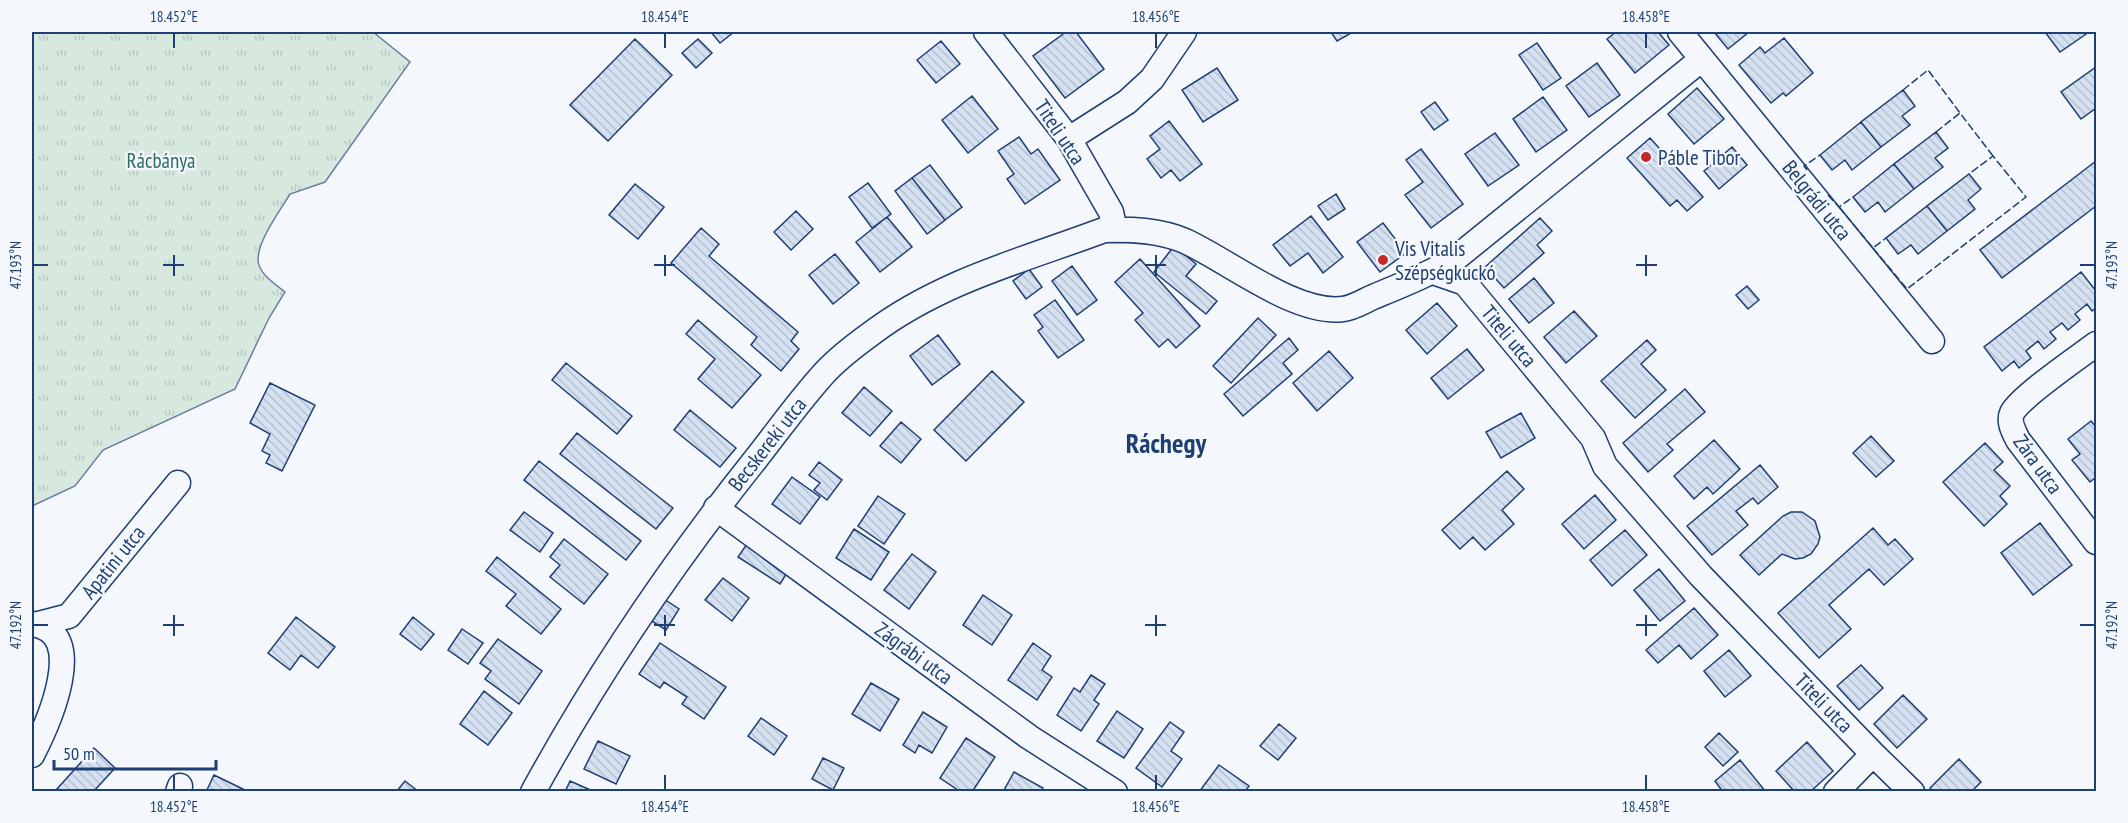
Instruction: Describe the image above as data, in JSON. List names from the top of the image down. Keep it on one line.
{"streets":{"street":["Titeli utca","Belgrádi utca","Becskereki utca","Zára utca","Apatini utca","Zágrábi utca"]},"crossings":[["Titeli utca","Becskereki utca"],["Becskereki utca","Zágrábi utca"]],"districts":["Ráchegy"],"parks":["Rácbánya"],"places":["Páble Tibor","Vis Vitalis Szépségkuckó"],"scale_bar":"50 m","coordinates":["18.452°E","18.454°E","18.456°E","18.458°E","47.193°N","47.192°N"]}
